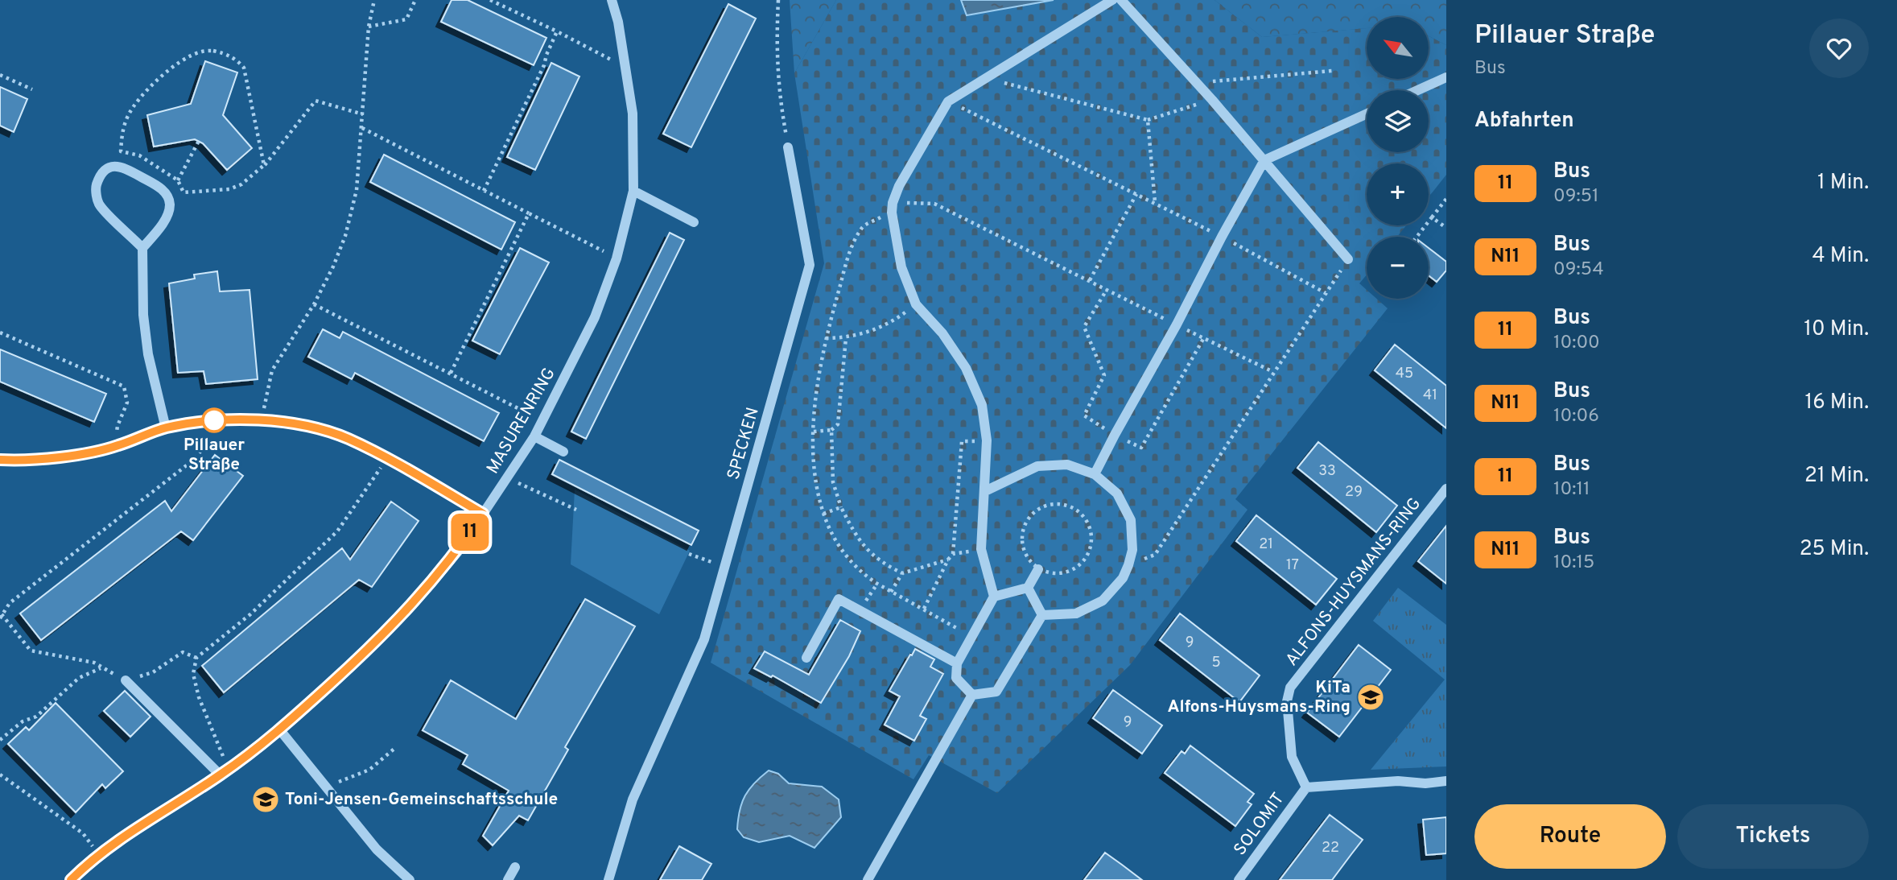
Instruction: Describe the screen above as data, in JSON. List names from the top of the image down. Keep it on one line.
{"streets":{"street":["MASURENRING","SPECKEN","ALFONS-HUYSMANS-RING","SOLOMIT"]},"crossings":[["ALFONS-HUYSMANS-RING","SOLOMIT"]],"places":{"other":["Pillauer Straße"],"school or university":["KiTa Alfons-Huysmans-Ring","Toni-Jensen-Gemeinschaftsschule"]},"lines":["bus line 11"],"house_numbers":["45","41","33","29","21","17","9","5","9","22"],"north":"top left","page":{"on_map":"11","heading":[["Pillauer Straße","Bus"],"Abfahrten"],"map_buttons":["+","−"],"list":[{"mark":"11","name":"Bus","note":"09:51","value":"1 Min."},{"mark":"N11","name":"Bus","note":"09:54","value":"4 Min."},{"mark":"11","name":"Bus","note":"10:00","value":"10 Min."},{"mark":"N11","name":"Bus","note":"10:06","value":"16 Min."},{"mark":"11","name":"Bus","note":"10:11","value":"21 Min."},{"mark":"N11","name":"Bus","note":"10:15","value":"25 Min."}],"buttons":["Route","Tickets"]}}
